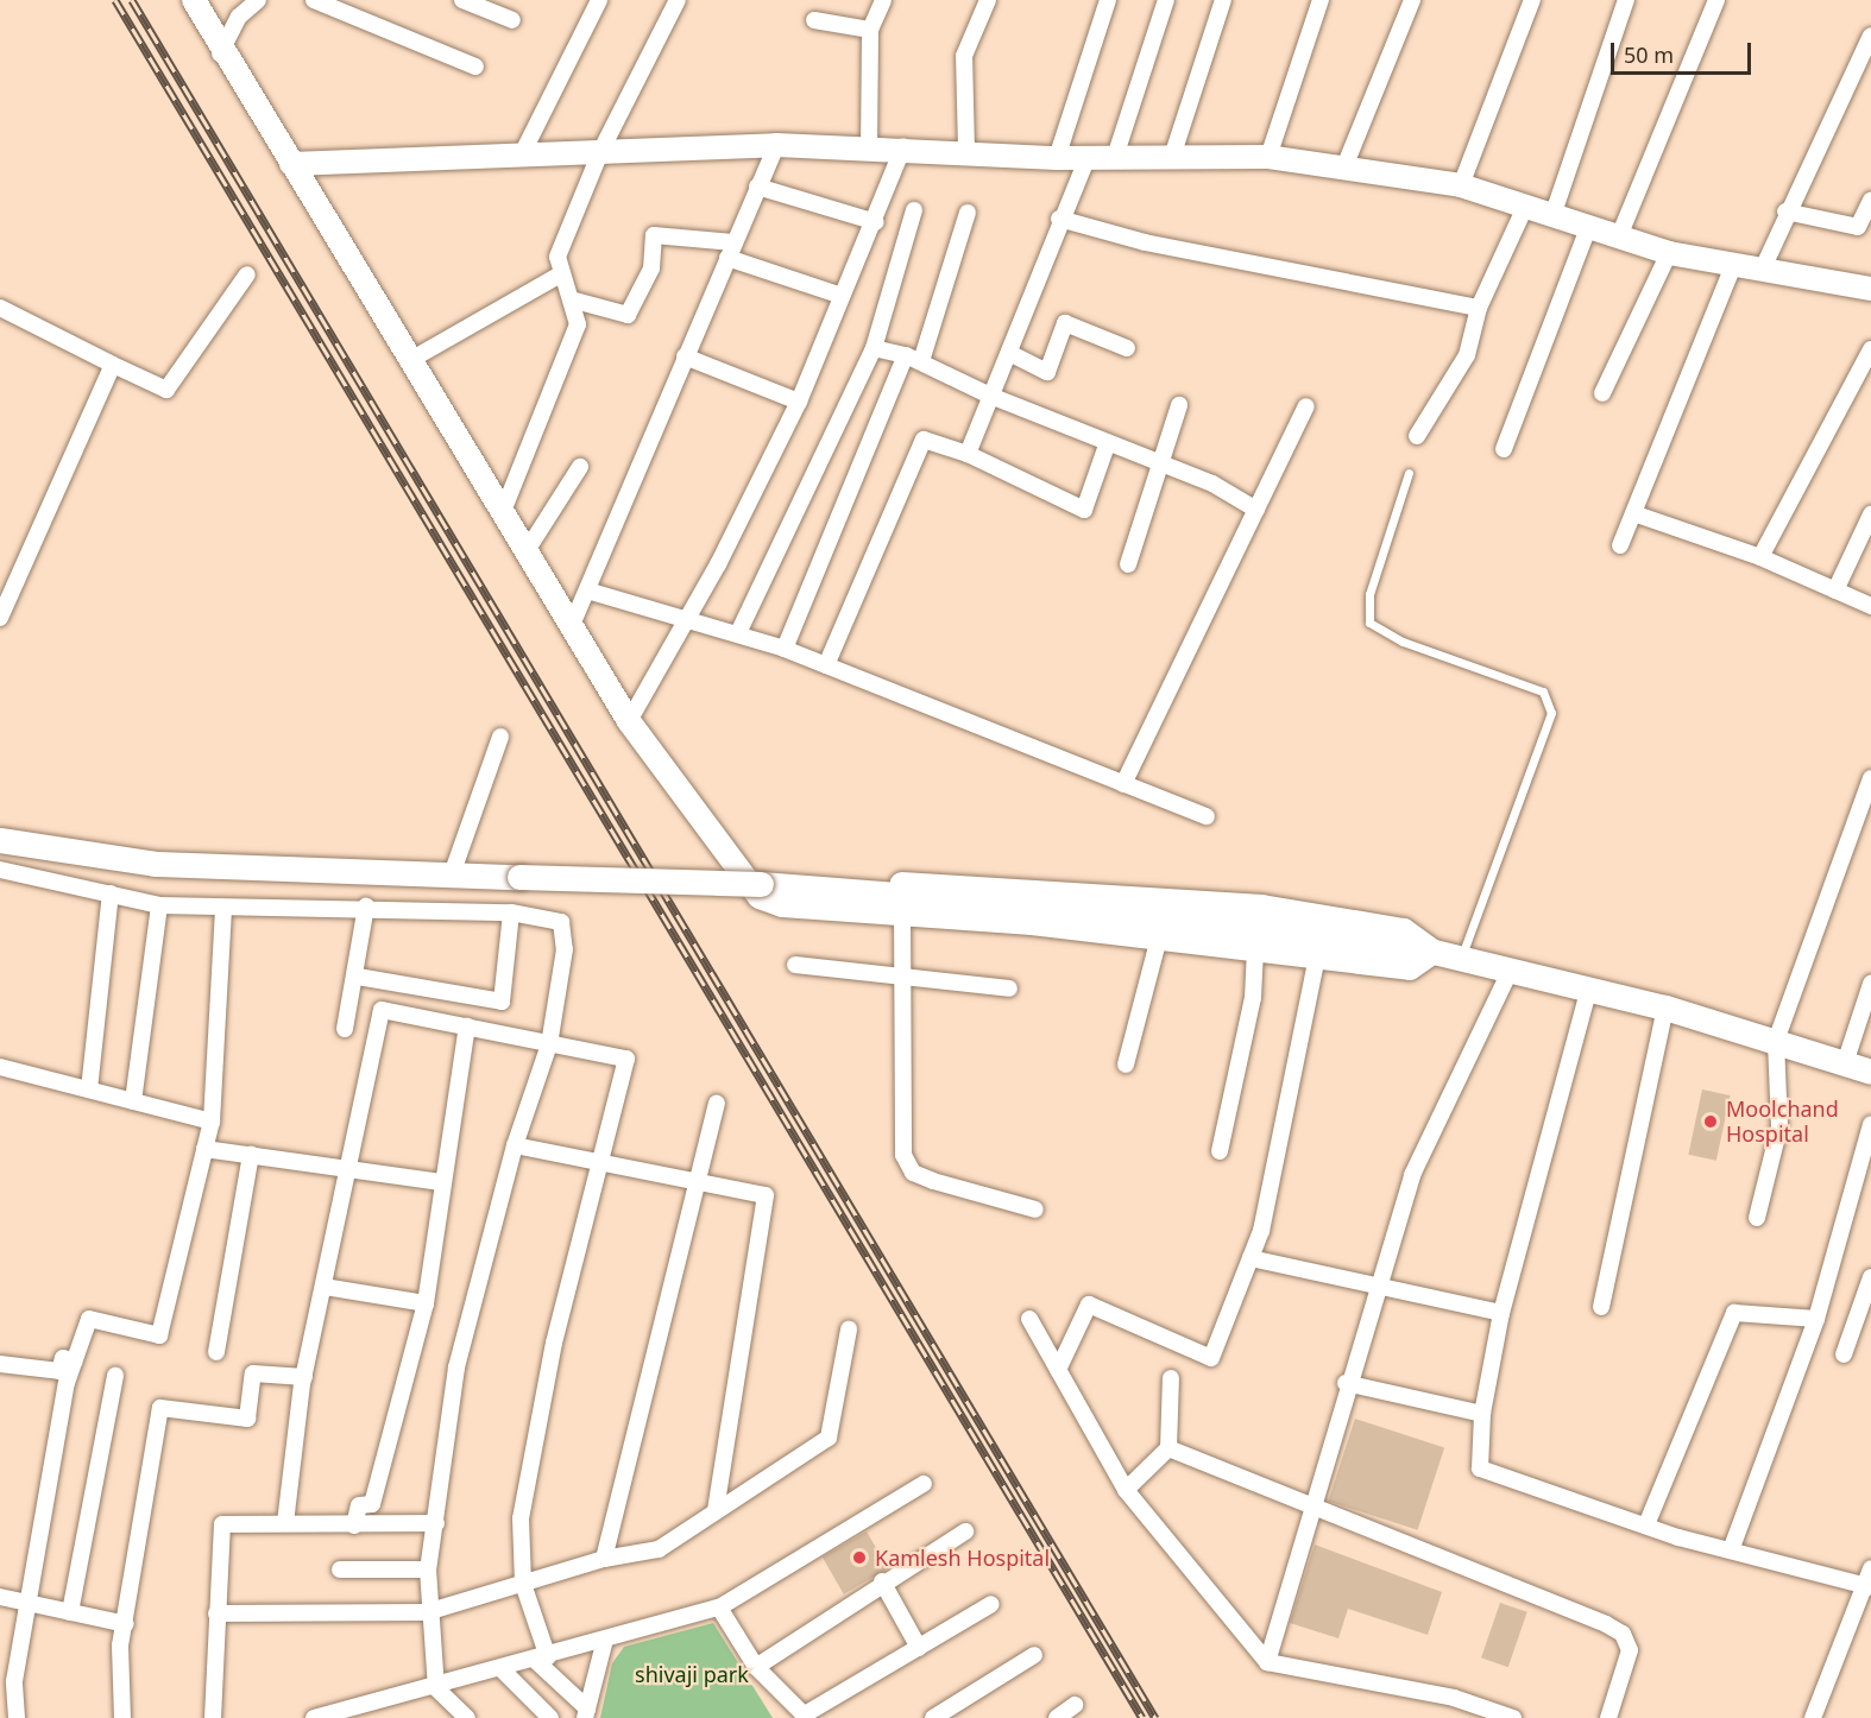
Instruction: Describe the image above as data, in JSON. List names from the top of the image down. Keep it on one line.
{"parks":["shivaji park"],"places":["Moolchand Hospital","Kamlesh Hospital"],"scale_bar":"50 m"}
